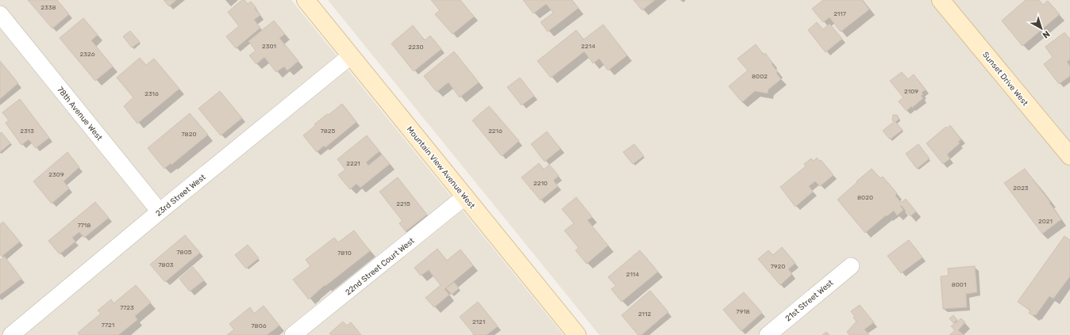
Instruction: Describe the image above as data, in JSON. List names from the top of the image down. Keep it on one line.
{"streets":{"street":["Sunset Drive West","78th Avenue West","Mountain View Avenue West","23rd Street West","22nd Street Court West","21st Street West"]},"crossings":[["78th Avenue West","23rd Street West"],["Mountain View Avenue West","23rd Street West"],["Mountain View Avenue West","22nd Street Court West"]],"house_numbers":["2338","2117","2301","2214","2230","2326","8002","2109","2316","2313","7825","2216","7820","2221","2309","2210","2023","8020","2215","2021","7718","7805","7810","7803","7920","2114","8001","7723","7918","2112","2121","7721","7806"],"north":"bottom right"}
